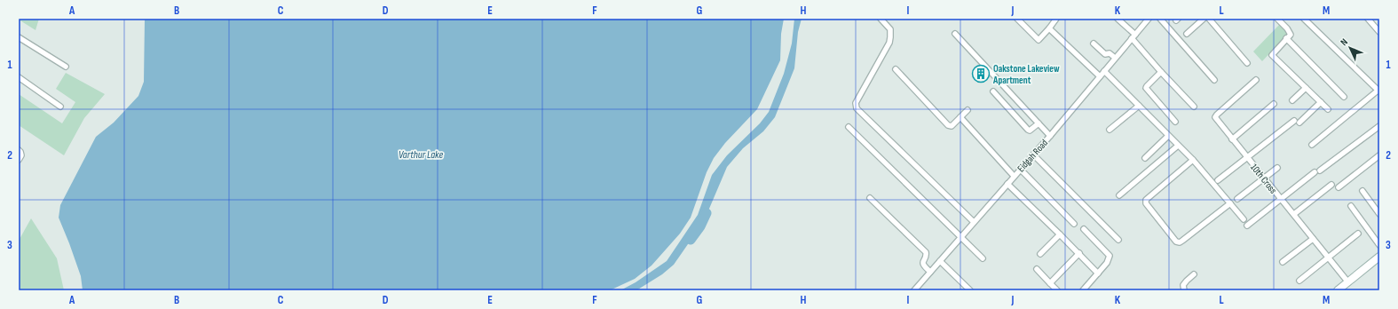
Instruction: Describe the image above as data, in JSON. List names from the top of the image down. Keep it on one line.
{"streets":{"street":["Eidgah Road","10th Cross"]},"water":["Varthur Lake"],"places":{"building":["Oakstone Lakeview Apartment"]},"north":"top left","grid":{"columns":["A","B","C","D","E","F","G","H","I","J","K","L","M"],"rows":["1","2","3"]}}
